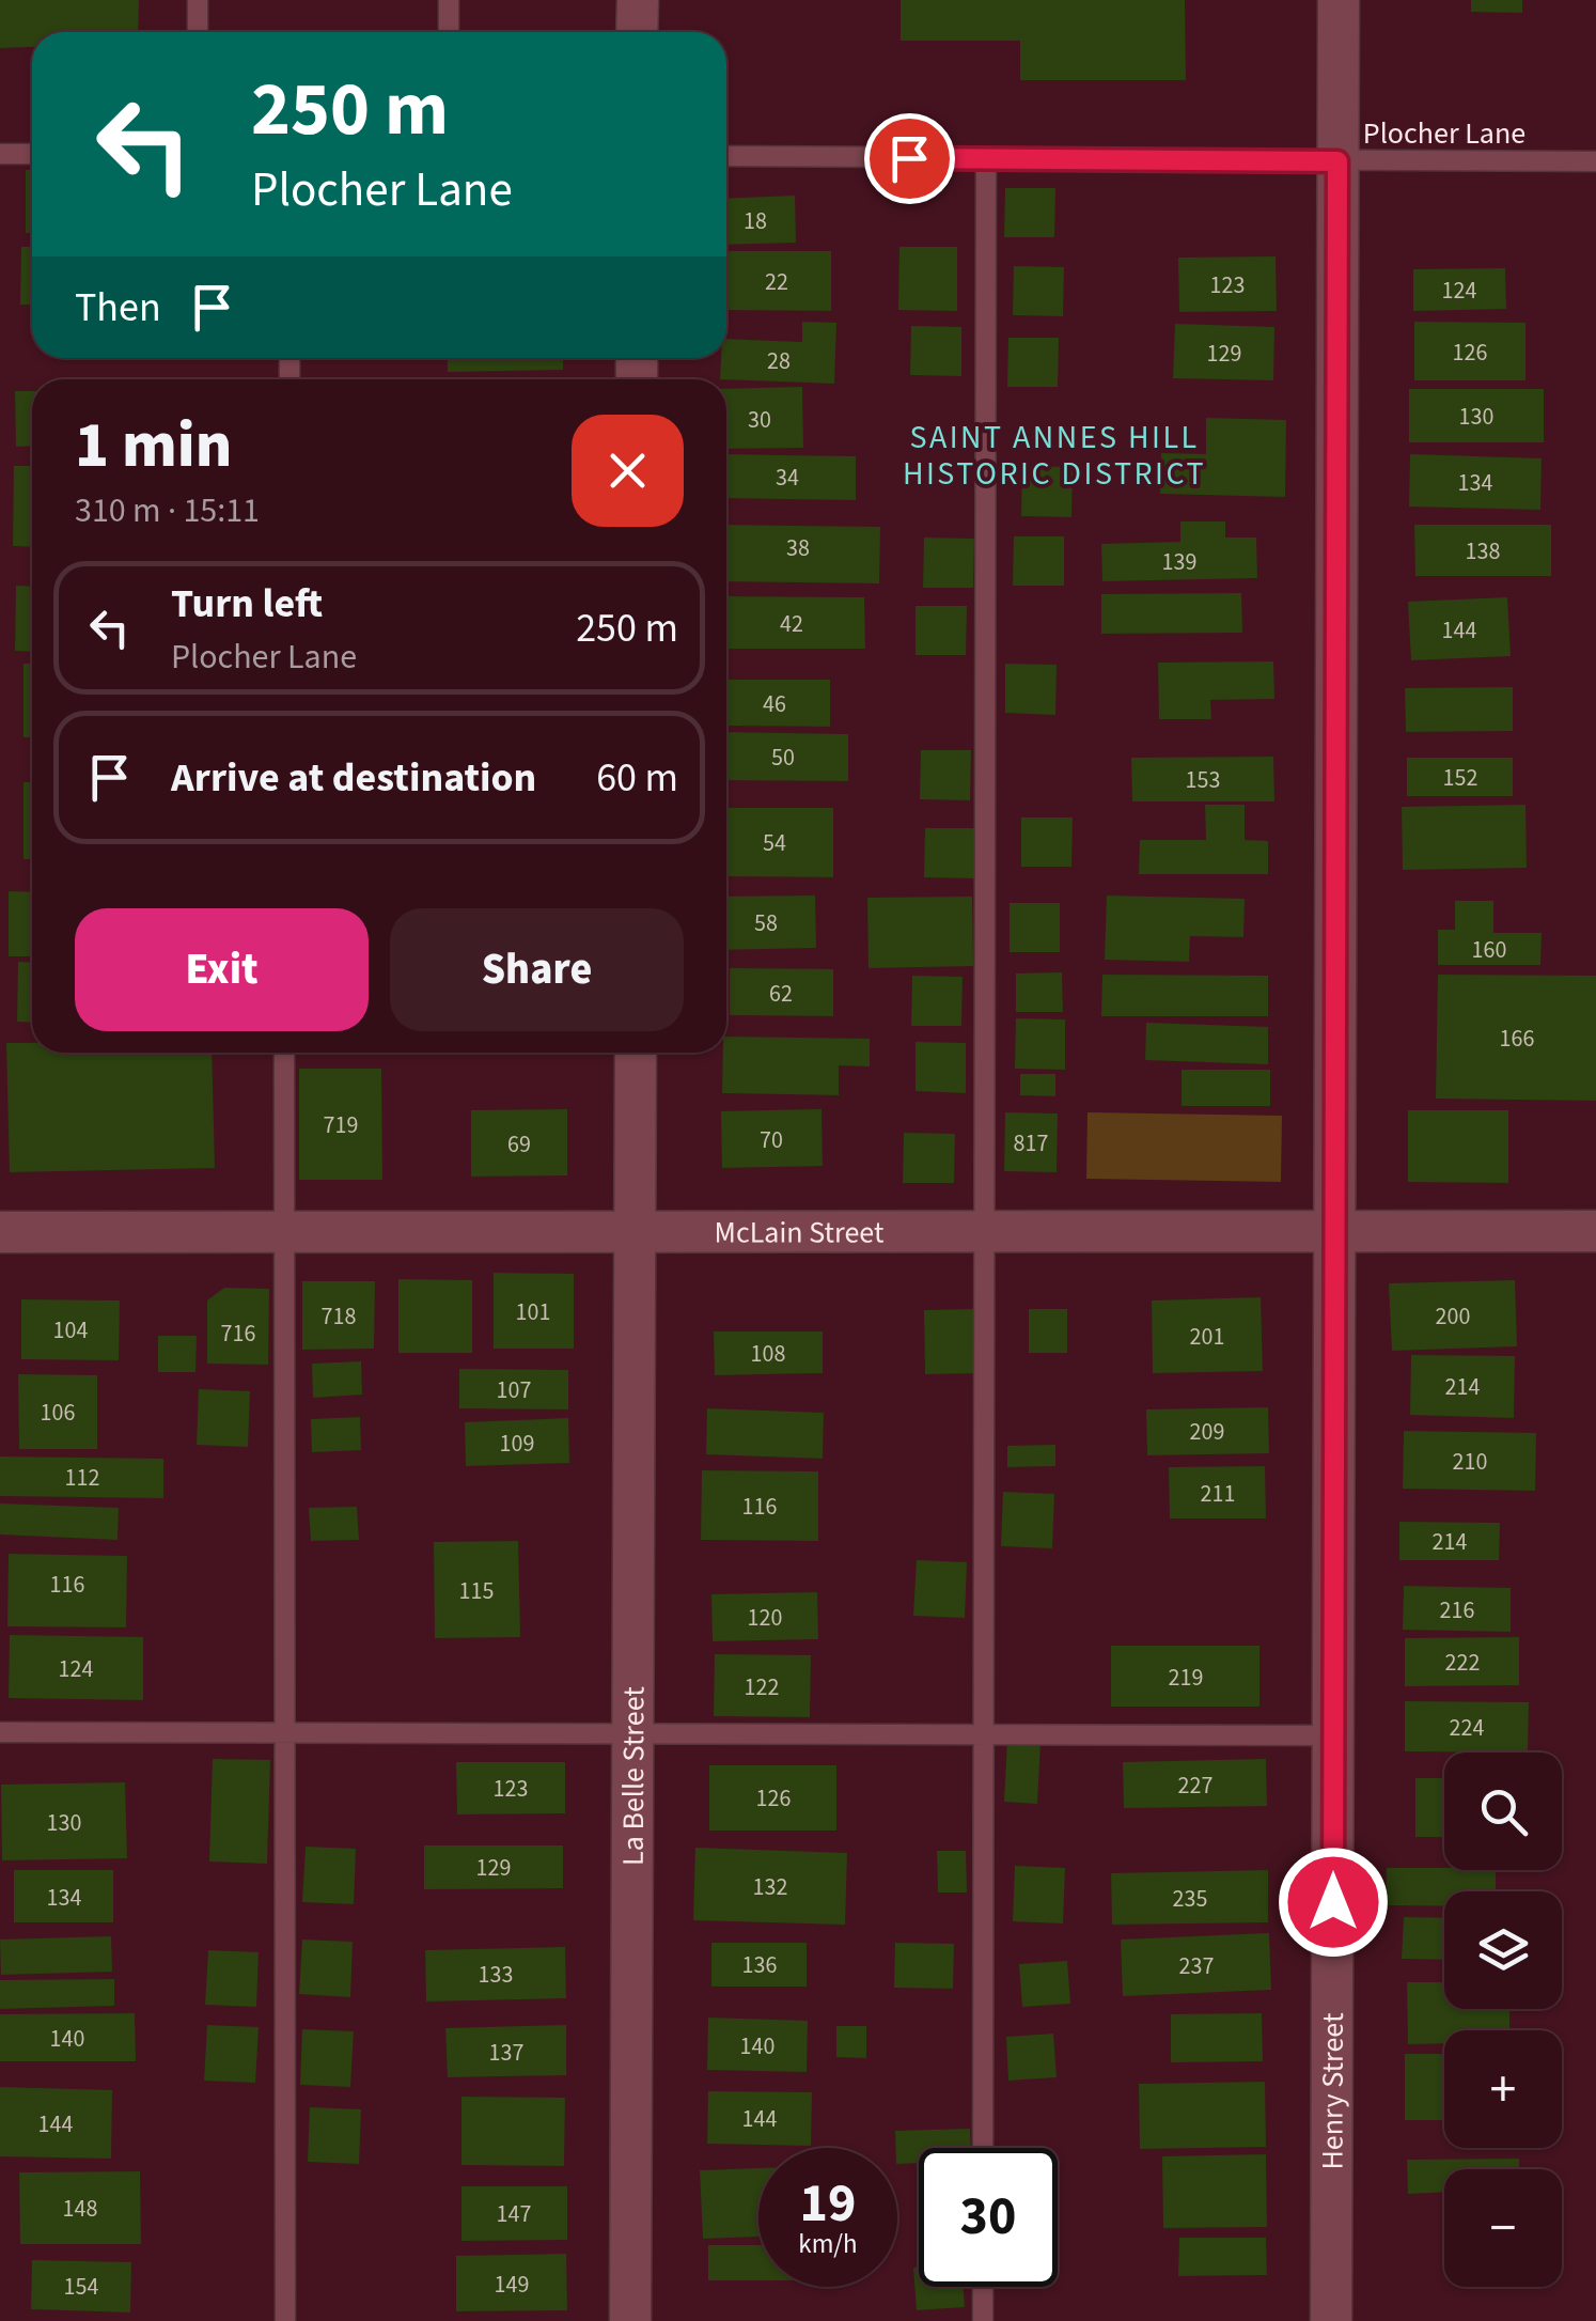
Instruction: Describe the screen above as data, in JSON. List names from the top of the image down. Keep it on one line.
{"streets":{"street":["McLain Street","La Belle Street","Henry Street"],"lane":["Plocher Lane"]},"crossings":[["Plocher Lane","Henry Street"],["McLain Street","La Belle Street"],["McLain Street","Henry Street"]],"districts":["SAINT ANNES HILL HISTORIC DISTRICT"],"house_numbers":["18","22","123","124","126","129","28","130","30","34","134","38","138","139","42","144","46","50","152","153","54","58","160","62","166","719","70","817","69","101","718","200","104","716","201","108","214","107","106","209","109","210","112","211","116","214","116","115","216","120","222","124","219","122","224","227","123","126","130","129","132","134","235","136","237","133","140","140","137","144","144","148","147","149","154"],"page":{"turn":["250 m","Plocher Lane"],"then":"Then","heading":["1 min","310 m · 15:11"],"list":[{"name":"Turn left","note":"Plocher Lane","value":"250 m"},{"name":"Arrive at destination","value":"60 m"}],"buttons":["Exit","Share"],"map_buttons":["+","−"],"speed":"19 km/h","limit":"30"}}
